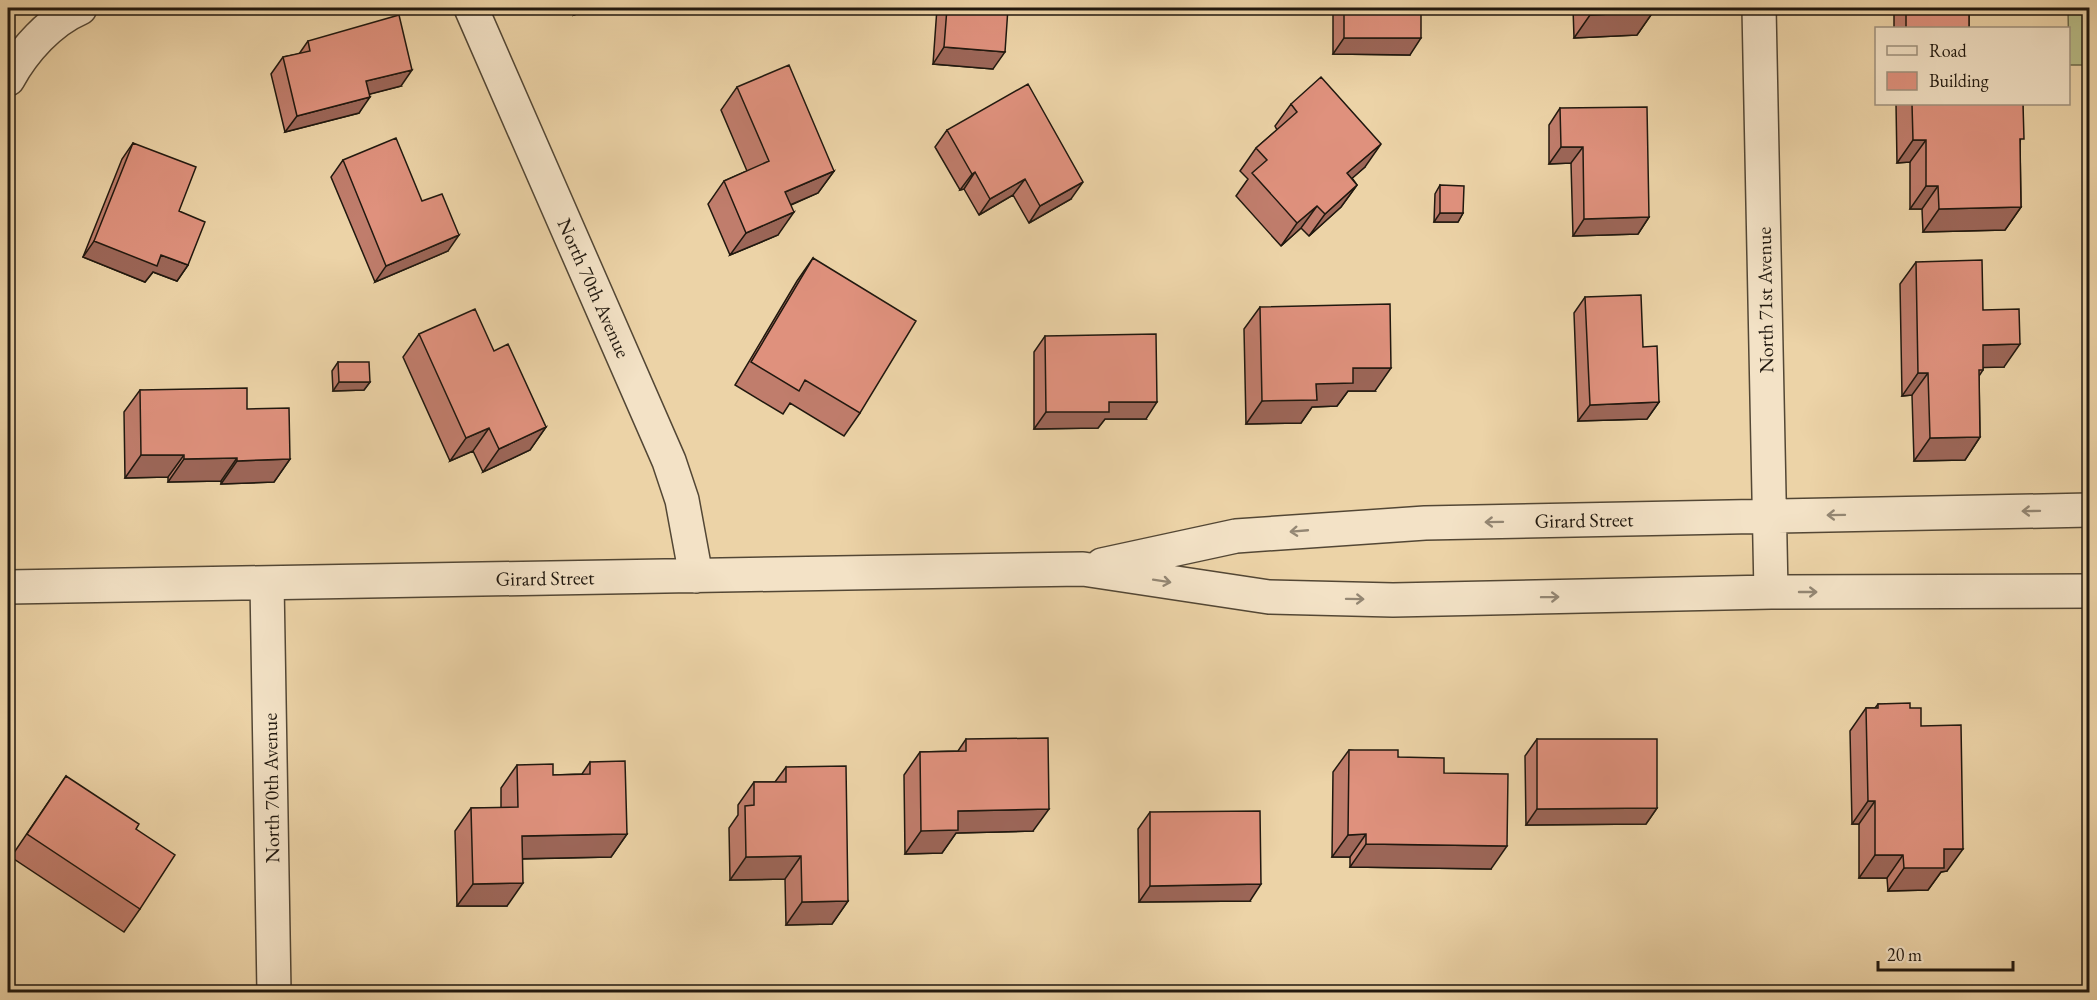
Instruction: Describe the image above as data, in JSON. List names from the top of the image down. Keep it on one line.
{"streets":{"street":["North 70th Avenue","North 71st Avenue","Girard Street"]},"crossings":[["North 70th Avenue","Girard Street"],["North 71st Avenue","Girard Street"]],"legend":["Road","Building"],"scale_bar":"20 m"}
